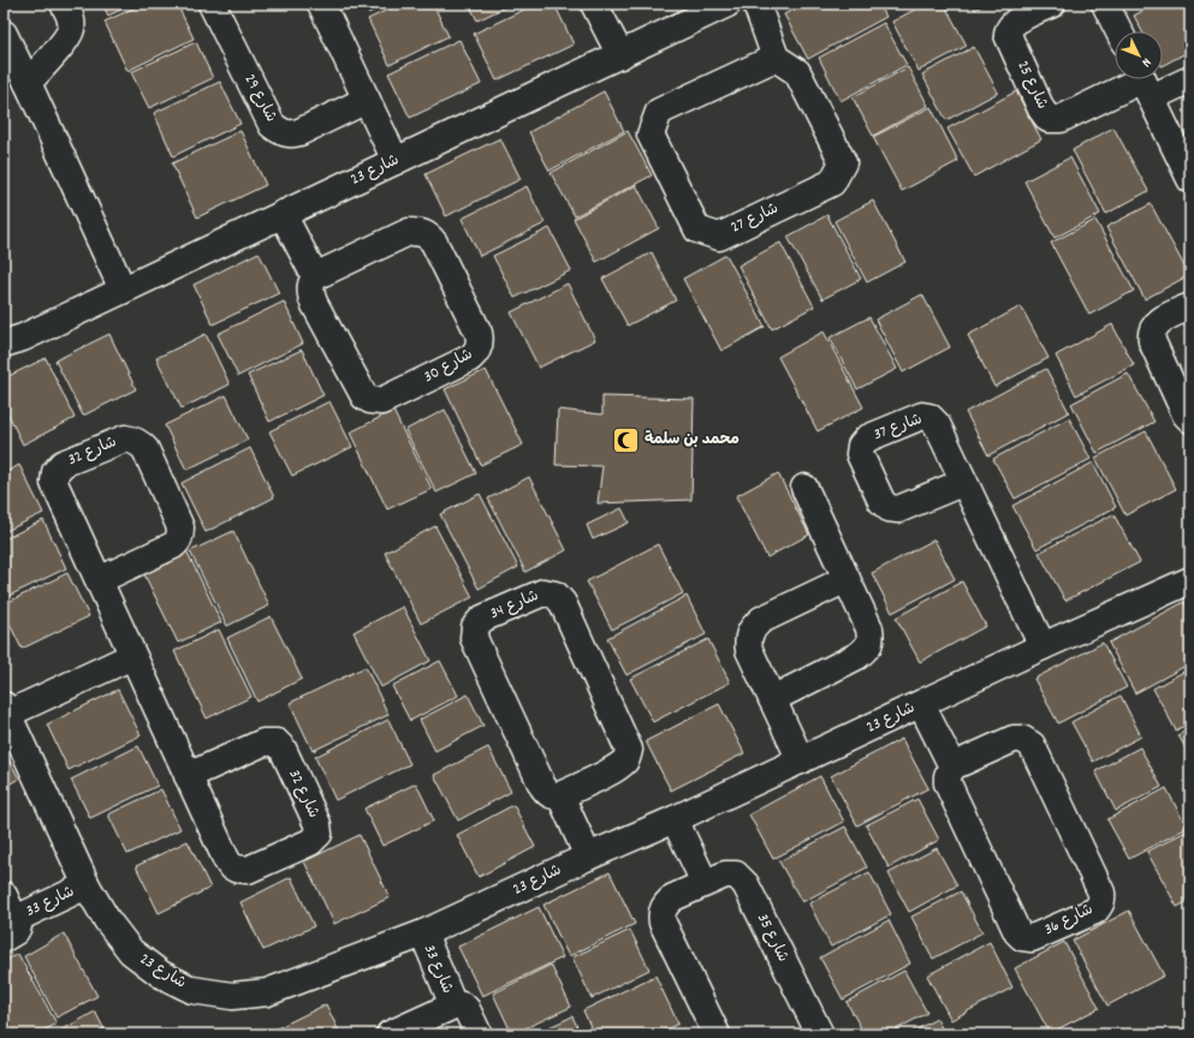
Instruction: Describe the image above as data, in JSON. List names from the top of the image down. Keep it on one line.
{"streets":{"street":["شارع 25","شارع 29","شارع 23","شارع 27","شارع 30","شارع 32","شارع 34","شارع 33","شارع 36","شارع 35"]},"crossings":[["شارع 23","شارع 33"]],"places":{"mosque":["محمد بن سلمة"]},"north":"bottom right"}
